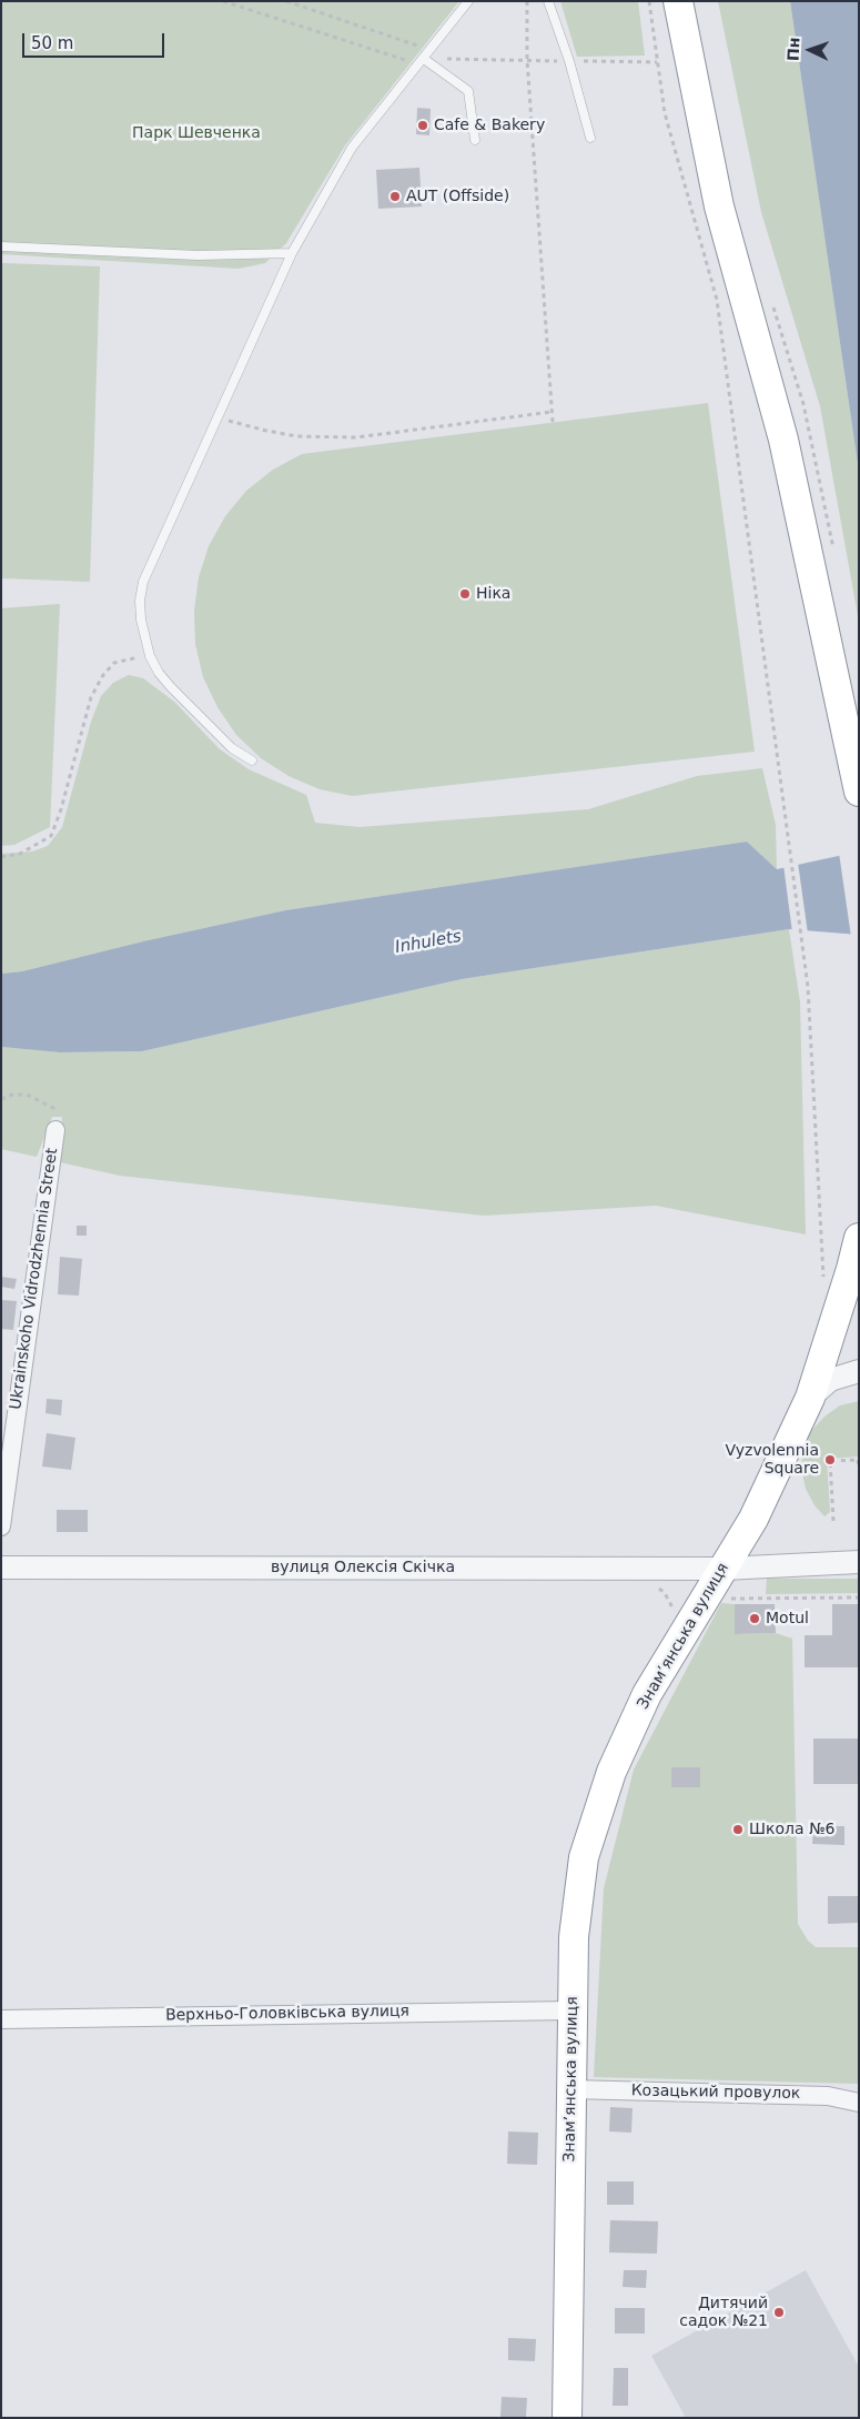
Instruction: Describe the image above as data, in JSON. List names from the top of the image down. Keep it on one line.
{"streets":{"highway":["Знамʼянська вулиця"],"street":["Ukrainskoho Vidrodzhennia Street","вулиця Олексія Скічка","Верхньо-Головківська вулиця","Козацький провулок"]},"crossings":[["вулиця Олексія Скічка","Знамʼянська вулиця"],["Знамʼянська вулиця","Верхньо-Головківська вулиця"],["Знамʼянська вулиця","Козацький провулок"]],"water":["Inhulets"],"parks":["Парк Шевченка"],"places":["Cafe & Bakery","AUT (Offside)","Ніка","Vyzvolennia Square","Motul","Школа №6","Дитячий садок №21"],"scale_bar":"50 m","north":"left"}
